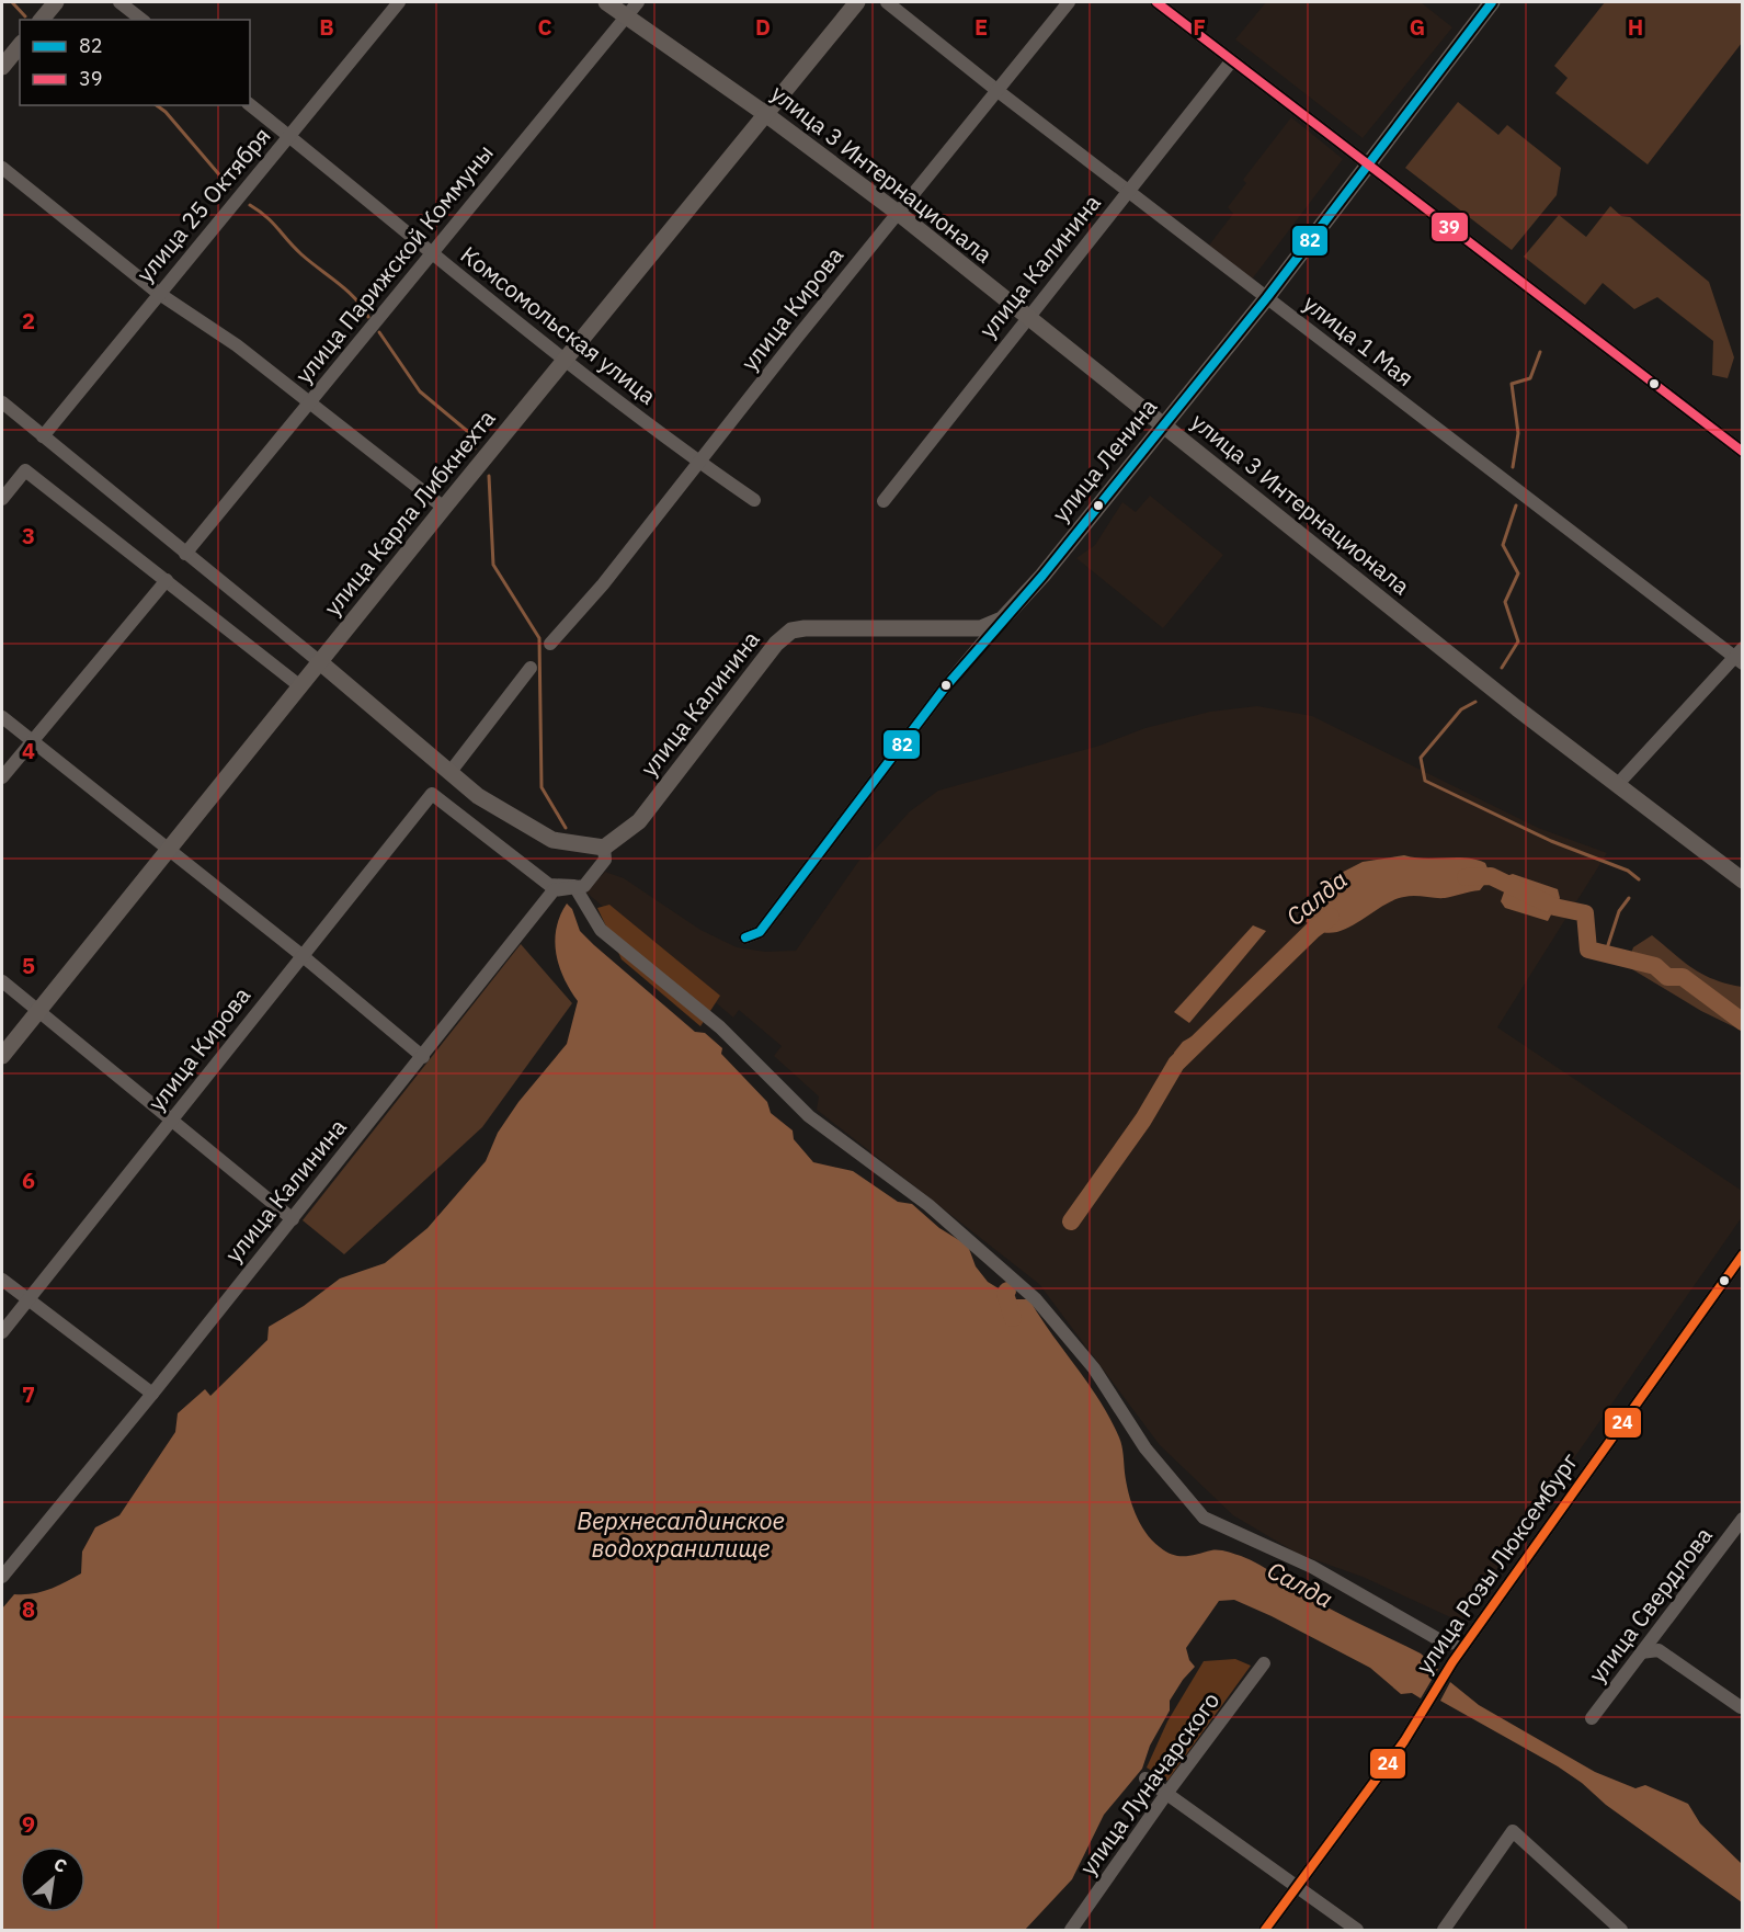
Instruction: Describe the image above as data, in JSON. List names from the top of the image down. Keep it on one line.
{"streets":{"main road":["улица 3 Интернационала","улица Калинина","улица Ленина","улица Карла Либкнехта"],"street":["улица 25 Октября","улица Парижской Коммуны","улица Кирова","Комсомольская улица","улица 1 Мая","улица Розы Люксембург","улица Свердлова","улица Луначарского"]},"crossings":[["улица 3 Интернационала","улица Парижской Коммуны"],["улица 3 Интернационала","улица Калинина"],["улица 3 Интернационала","улица Кирова"],["улица 3 Интернационала","улица Ленина"],["улица 3 Интернационала","улица Карла Либкнехта"],["улица 25 Октября","Комсомольская улица"],["улица Парижской Коммуны","Комсомольская улица"],["улица Калинина","улица Кирова"],["улица Калинина","улица 1 Мая"],["улица Калинина","улица Ленина"],["улица Кирова","Комсомольская улица"],["улица Кирова","улица 1 Мая"],["Комсомольская улица","улица Карла Либкнехта"],["улица 1 Мая","улица Ленина"]],"water":["Салда","Верхнесалдинское водохранилище"],"lines":["transit line 82","transit line 39","transit line 24"],"legend":["82","39"],"north":"top right","grid":{"columns":["B","C","D","E","F","G","H"],"rows":["2","3","4","5","6","7","8","9"]}}
